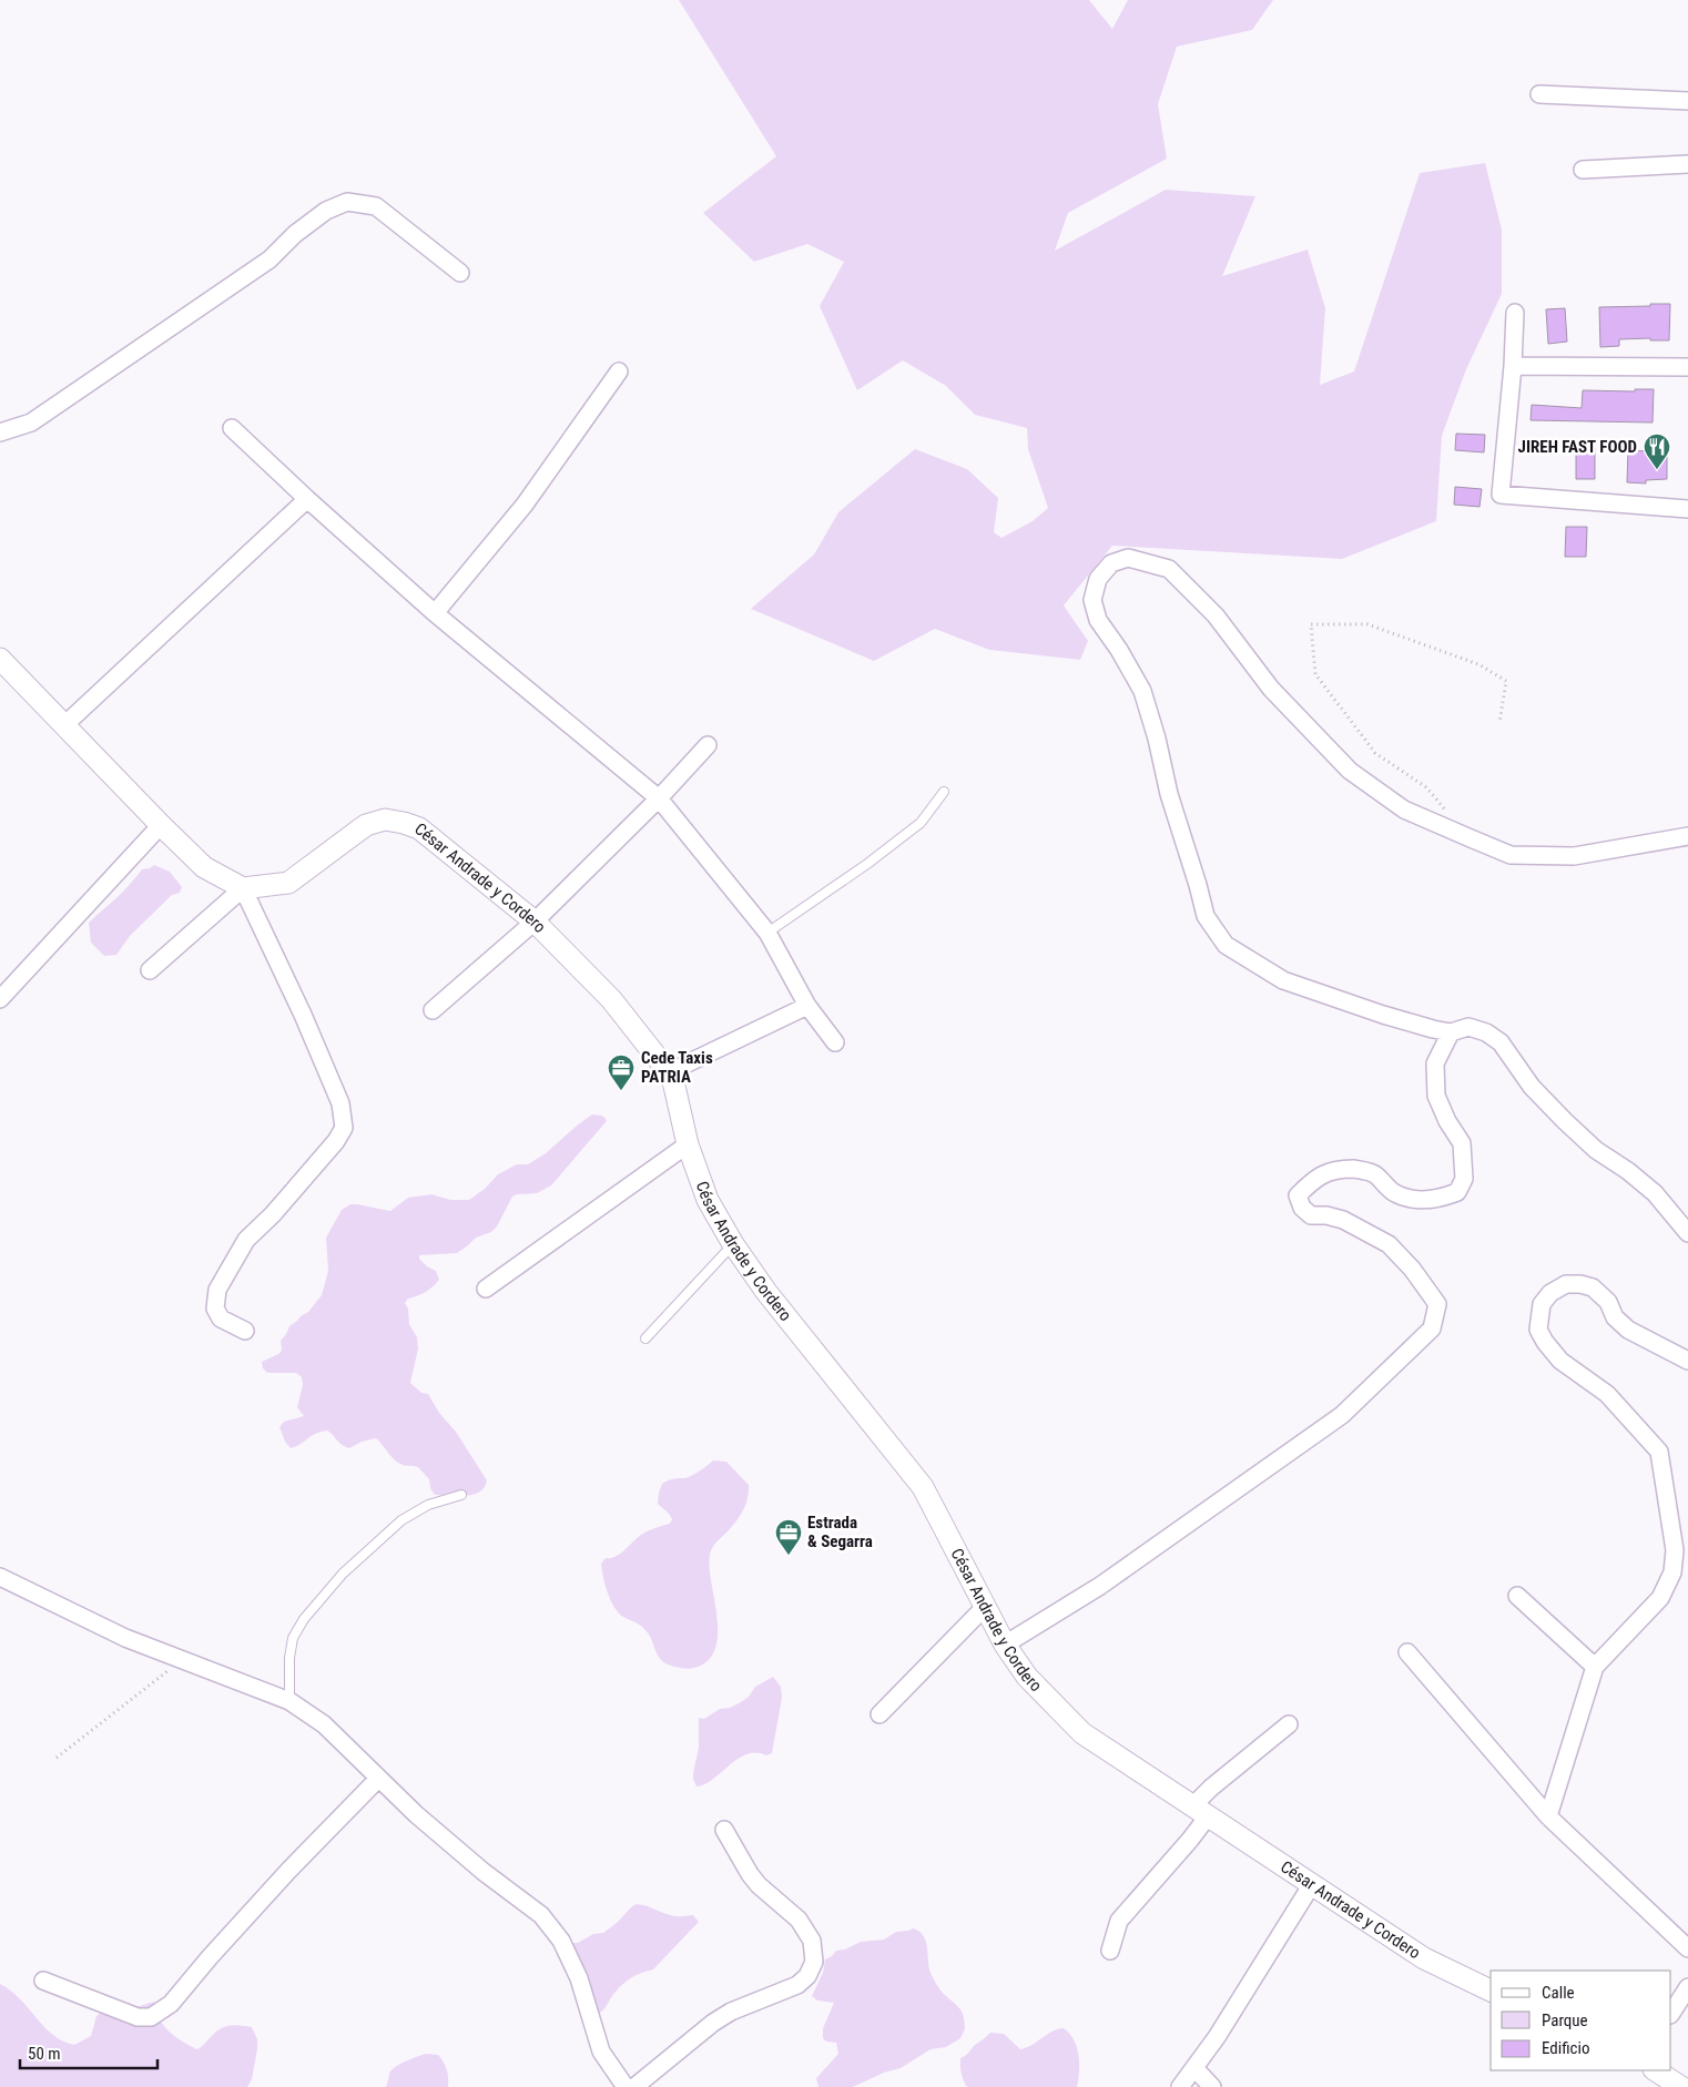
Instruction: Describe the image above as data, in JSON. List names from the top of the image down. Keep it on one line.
{"streets":{"street":["César Andrade y Cordero"]},"places":{"restaurant":["JIREH FAST FOOD"],"office":["Cede Taxis PATRIA","Estrada & Segarra"]},"legend":["Calle","Parque","Edificio"],"scale_bar":"50 m"}
